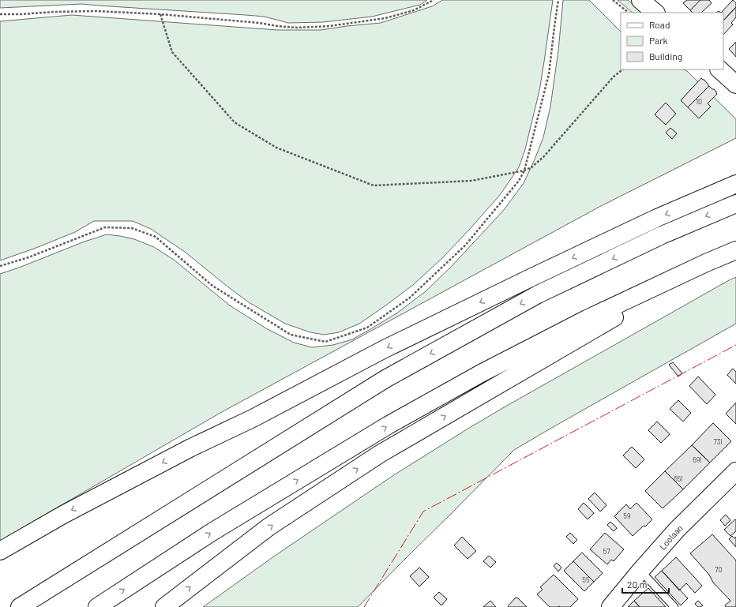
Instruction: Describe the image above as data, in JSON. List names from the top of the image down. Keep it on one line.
{"streets":{"main road":["Loolaan"]},"house_numbers":["10","73I","69I","65I","59","57","70","55"],"legend":["Road","Park","Building"],"scale_bar":"20 m"}
